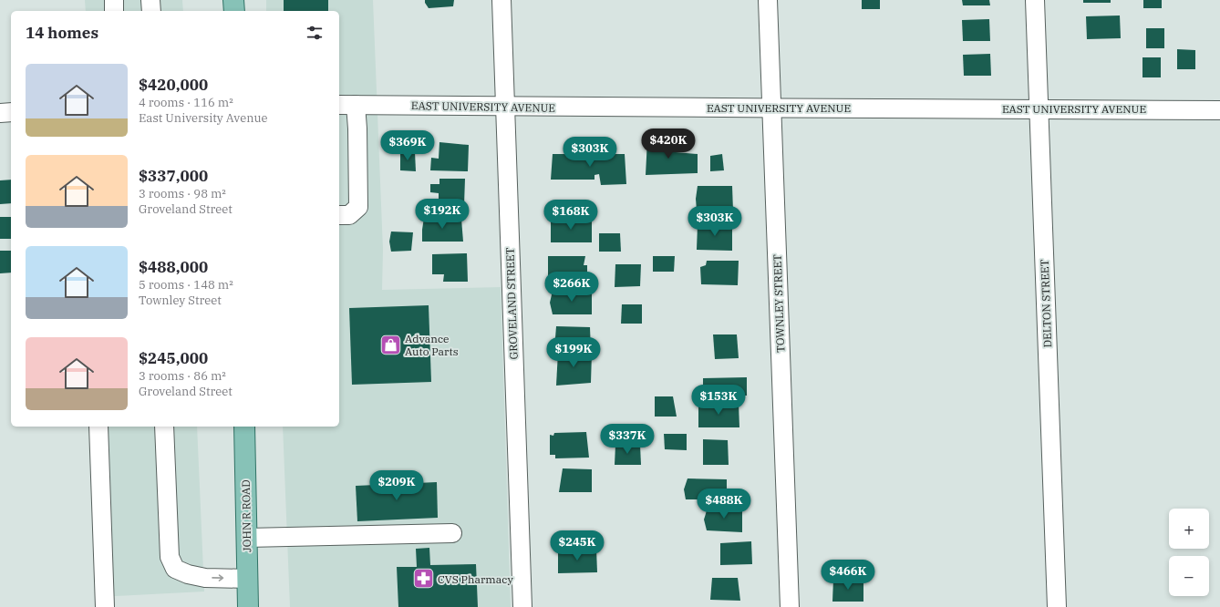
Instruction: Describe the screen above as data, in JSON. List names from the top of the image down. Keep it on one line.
{"streets":{"main road":["JOHN R ROAD"],"street":["EAST UNIVERSITY AVENUE","GROVELAND STREET","TOWNLEY STREET","DELTON STREET"]},"crossings":[["EAST UNIVERSITY AVENUE","GROVELAND STREET"],["EAST UNIVERSITY AVENUE","TOWNLEY STREET"],["EAST UNIVERSITY AVENUE","DELTON STREET"]],"places":{"shop":["Advance Auto Parts"],"pharmacy":["CVS Pharmacy"]},"page":{"heading":"14 homes","list":[{"name":"$420,000","note":"4 rooms · 116 m² · East University Avenue"},{"name":"$337,000","note":"3 rooms · 98 m² · Groveland Street"},{"name":"$488,000","note":"5 rooms · 148 m² · Townley Street"},{"name":"$245,000","note":"3 rooms · 86 m² · Groveland Street"}],"price":["$420K","$369K","$303K","$192K","$168K","$303K","$266K","$199K","$153K","$337K","$209K","$488K","$245K","$466K"],"map_buttons":["+","−"]}}
